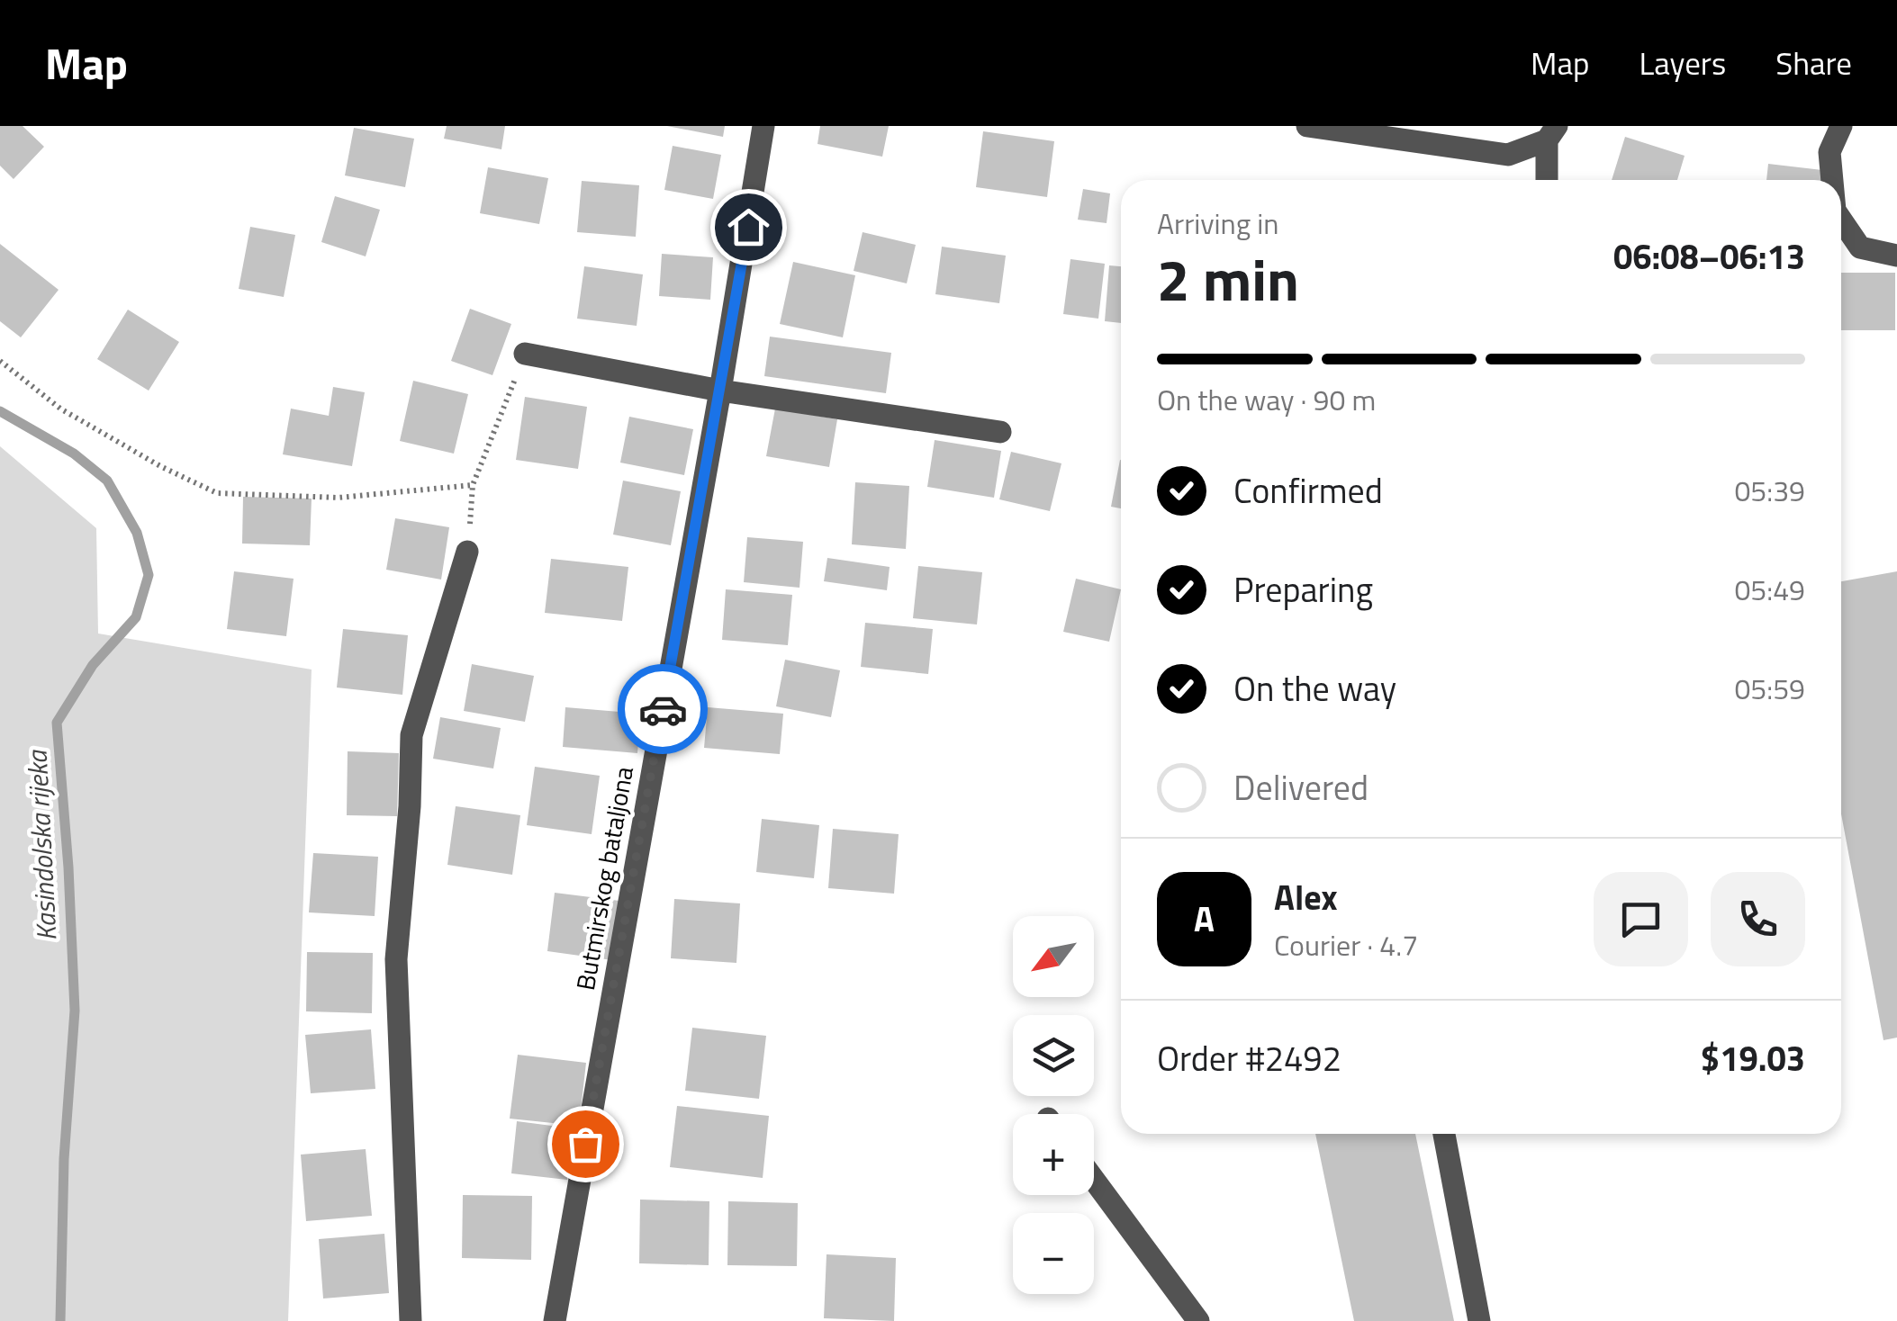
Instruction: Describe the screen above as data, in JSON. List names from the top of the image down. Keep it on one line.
{"streets":{"street":["Butmirskog bataljona"]},"water":["Kasindolska rijeka"],"north":"bottom left","page":{"header":"Map","nav":["Map","Layers","Share"],"heading":["2 min","Arriving in","06:08–06:13"],"panel":["Alex","Courier · 4.7","Order #2492","$19.03"],"bar":"On the way · 90 m","list":[["Confirmed","05:39"],["Preparing","05:49"],["On the way","05:59"],"Delivered"],"round":"A","map_buttons":["+","−"]}}
